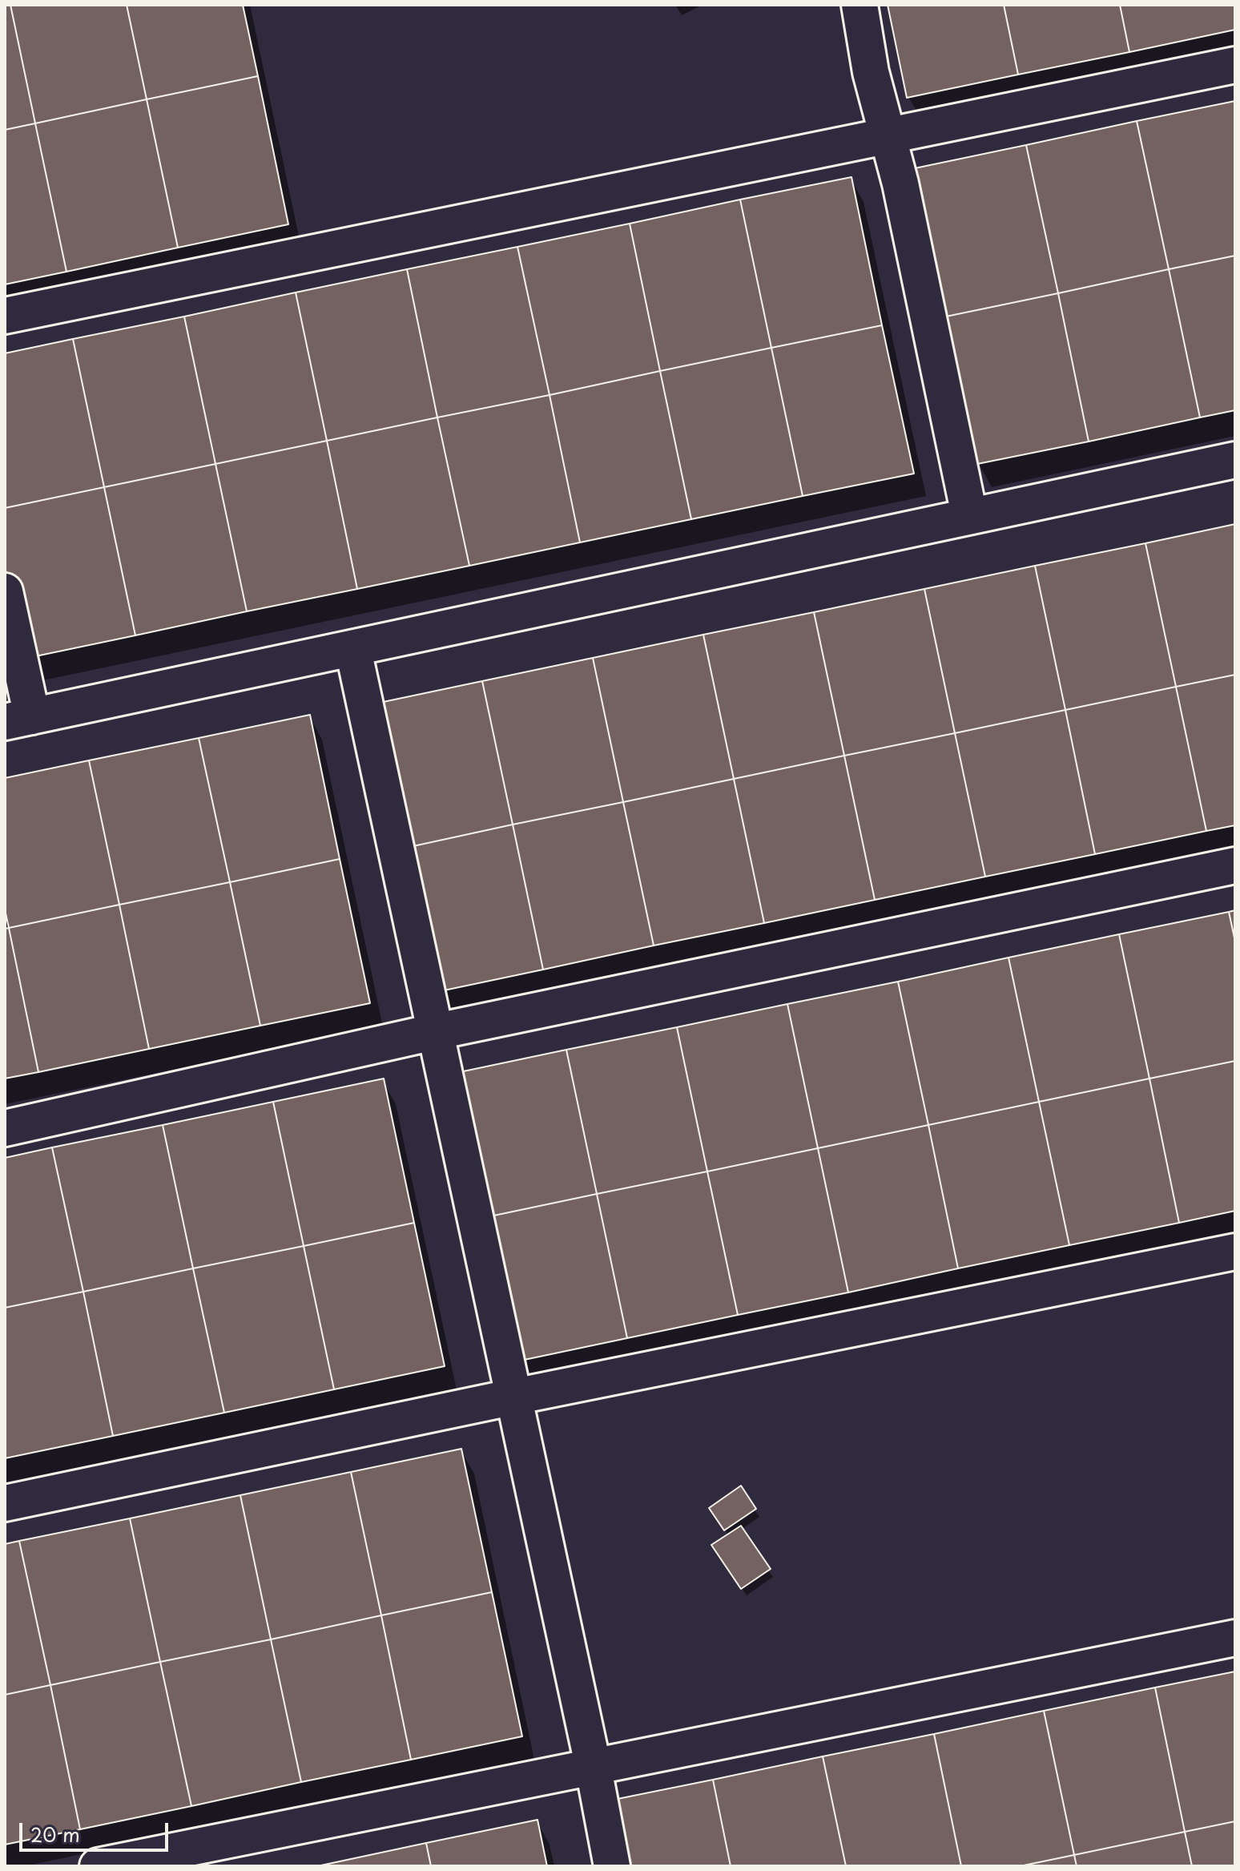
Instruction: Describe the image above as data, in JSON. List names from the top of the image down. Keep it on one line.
{"scale_bar":"20 m"}
